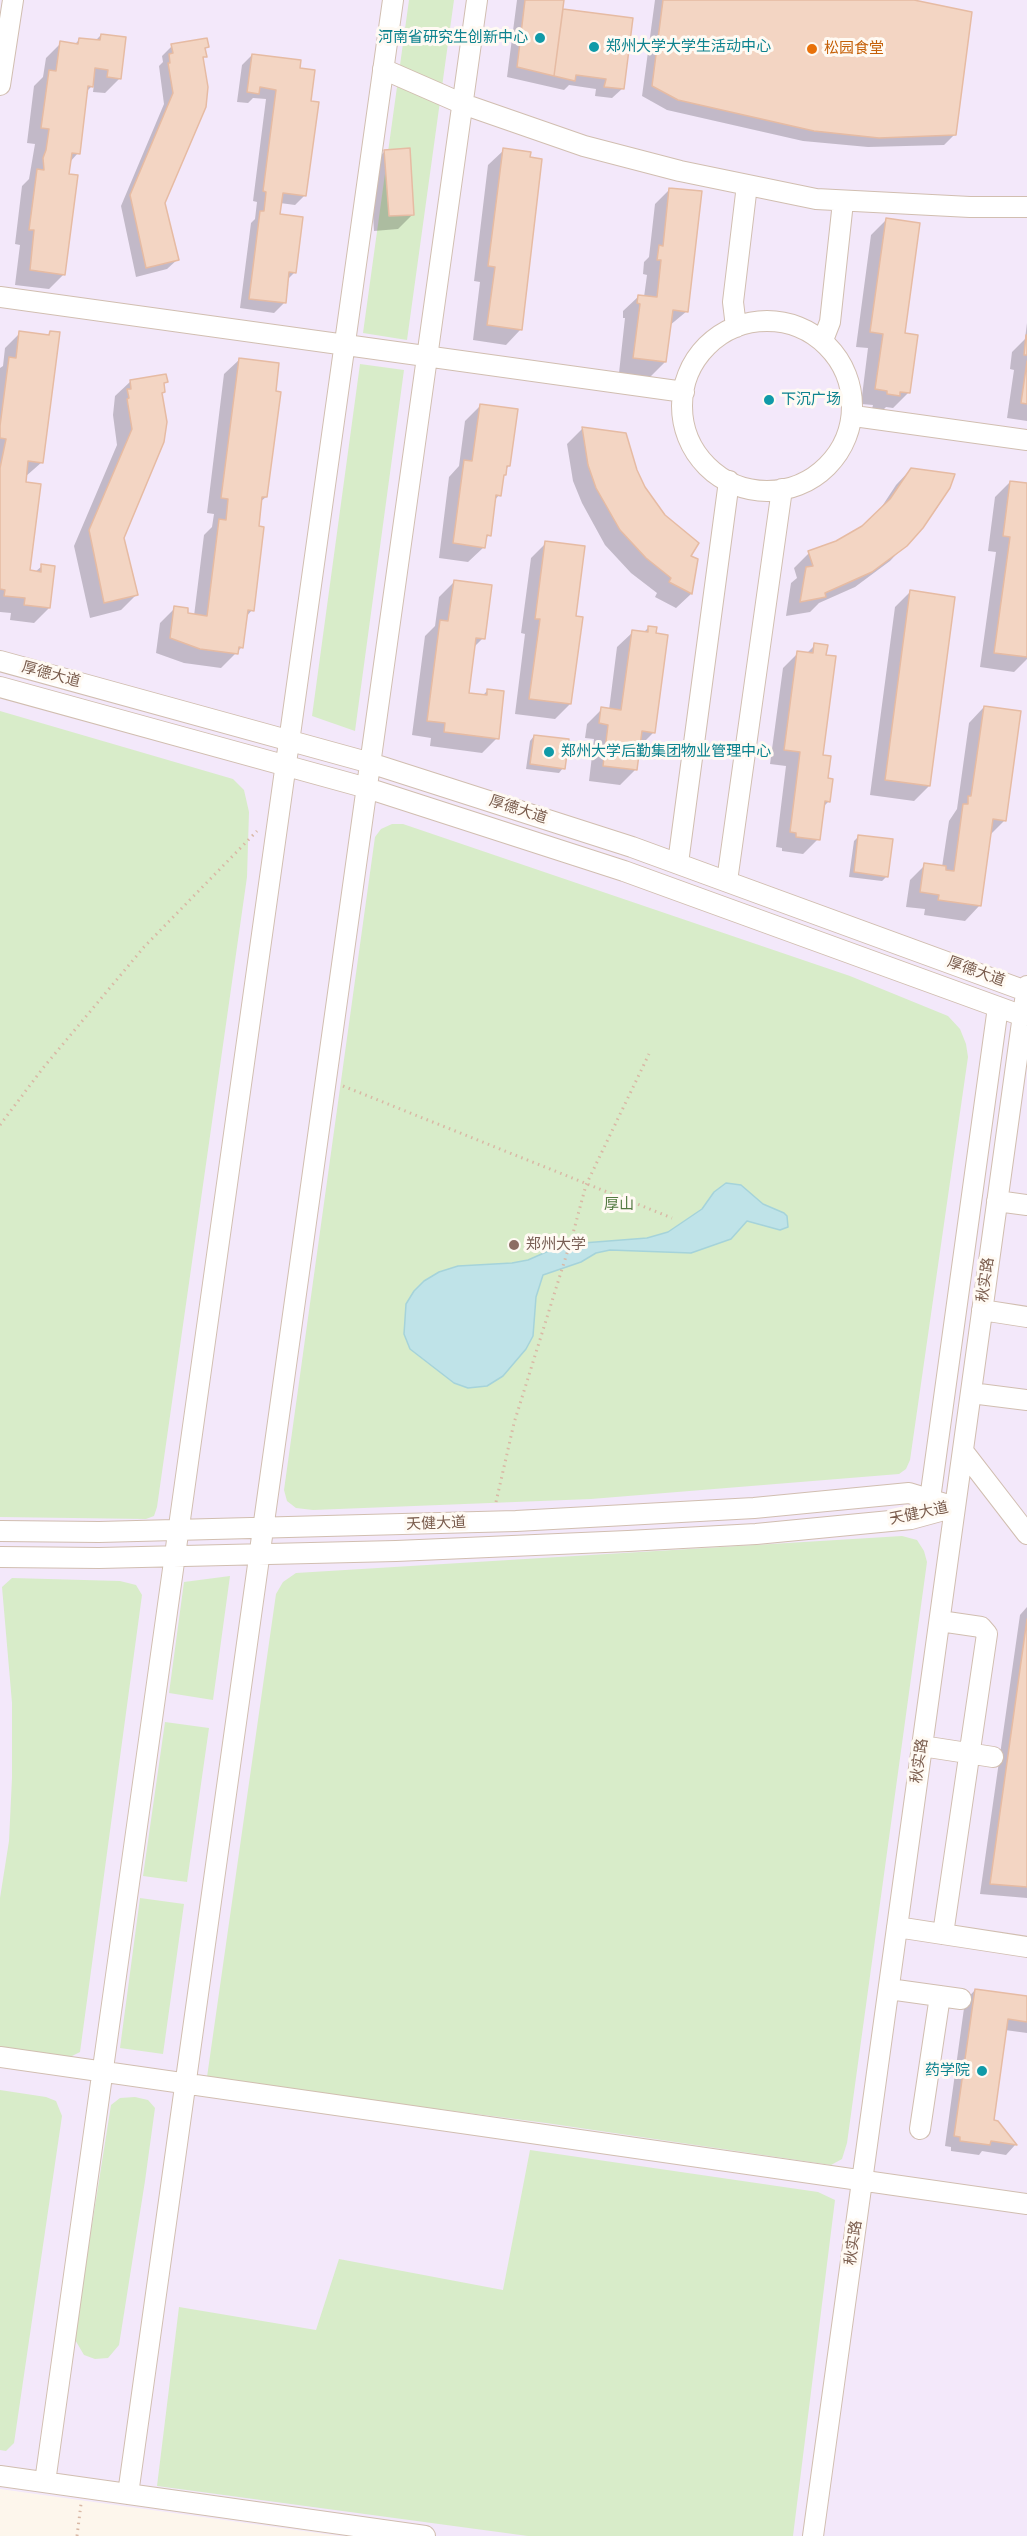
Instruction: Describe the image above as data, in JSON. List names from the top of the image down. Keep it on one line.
{"streets":{"lane":["厚德大道","秋实路","天健大道"]},"crossings":[["厚德大道","秋实路"],["秋实路","天健大道"]],"parks":["厚山"],"places":["河南省研究生创新中心","郑州大学大学生活动中心","松园食堂","下沉广场","郑州大学后勤集团物业管理中心","郑州大学","药学院"]}
